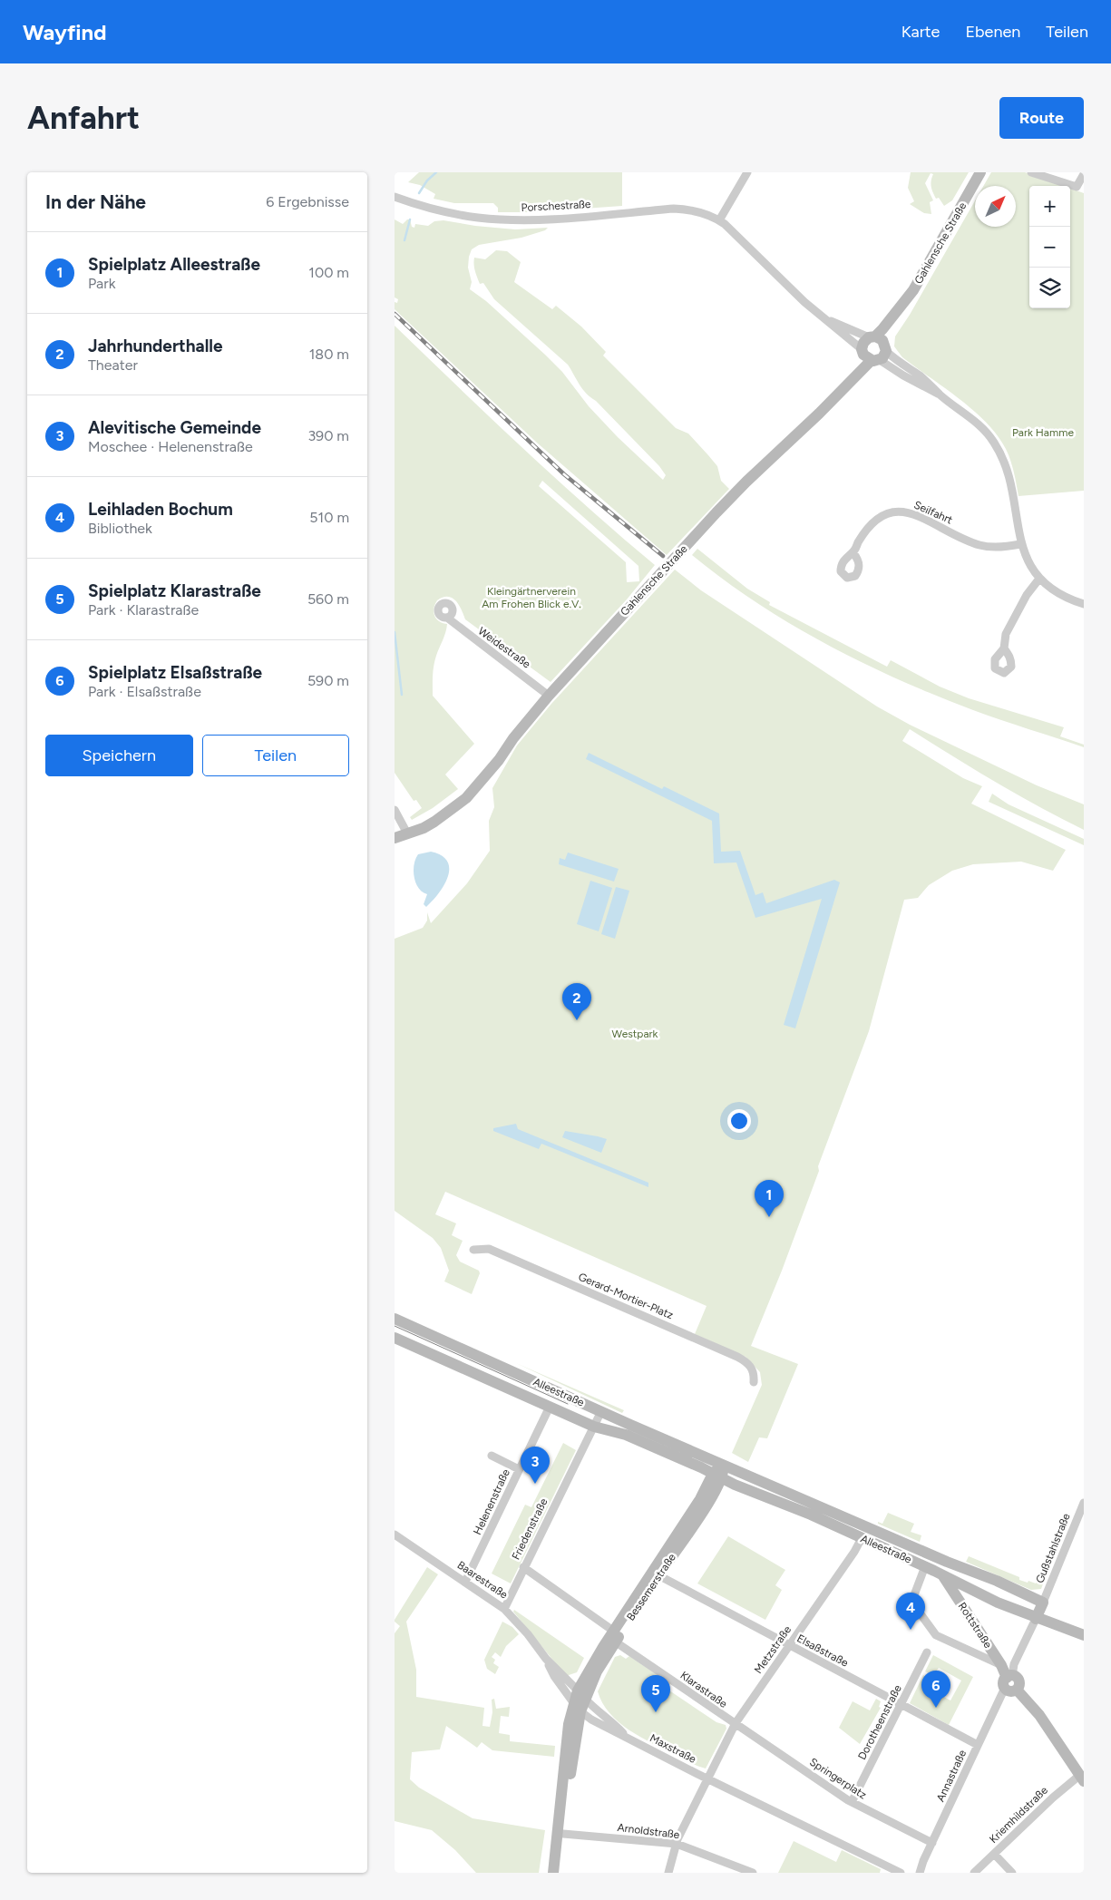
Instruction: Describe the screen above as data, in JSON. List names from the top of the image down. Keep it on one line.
{"streets":{"street":["Porschestraße","Gahlensche Straße","Seilfahrt","Weidestraße","Gerard-Mortier-Platz","Alleestraße","Helenenstraße","Friedenstraße","Gußstahlstraße","Baarestraße","Bessemerstraße","Rottstraße","Metzstraße","Elsaßstraße","Klarastraße","Dorotheenstraße","Maxstraße","Annastraße","Springerplatz","Kriemhildstraße","Arnoldstraße"]},"crossings":[["Porschestraße","Gahlensche Straße"],["Gahlensche Straße","Weidestraße"],["Alleestraße","Helenenstraße"],["Alleestraße","Friedenstraße"],["Alleestraße","Gußstahlstraße"],["Alleestraße","Bessemerstraße"],["Alleestraße","Rottstraße"],["Alleestraße","Metzstraße"],["Alleestraße","Annastraße"],["Helenenstraße","Baarestraße"],["Friedenstraße","Baarestraße"],["Friedenstraße","Klarastraße"],["Baarestraße","Bessemerstraße"],["Baarestraße","Maxstraße"],["Bessemerstraße","Elsaßstraße"],["Bessemerstraße","Klarastraße"],["Bessemerstraße","Maxstraße"],["Bessemerstraße","Arnoldstraße"],["Rottstraße","Annastraße"],["Metzstraße","Elsaßstraße"],["Metzstraße","Klarastraße"],["Metzstraße","Maxstraße"],["Metzstraße","Springerplatz"],["Metzstraße","Arnoldstraße"],["Elsaßstraße","Dorotheenstraße"],["Elsaßstraße","Annastraße"],["Klarastraße","Springerplatz"],["Dorotheenstraße","Springerplatz"],["Annastraße","Springerplatz"]],"parks":["Park Hamme","Kleingärtnerverein Am Frohen Blick e.V.","Westpark"],"north":"top right","page":{"header":"Wayfind","nav":["Karte","Ebenen","Teilen"],"buttons":["Route",["Speichern","Teilen"]],"title":"Anfahrt","heading":["In der Nähe","6 Ergebnisse"],"map_buttons":["+","−"],"list":[{"mark":"1","name":"Spielplatz Alleestraße","note":"Park","value":"100 m"},{"mark":"2","name":"Jahrhunderthalle","note":"Theater","value":"180 m"},{"mark":"3","name":"Alevitische Gemeinde","note":"Moschee · Helenenstraße","value":"390 m"},{"mark":"4","name":"Leihladen Bochum","note":"Bibliothek","value":"510 m"},{"mark":"5","name":"Spielplatz Klarastraße","note":"Park · Klarastraße","value":"560 m"},{"mark":"6","name":"Spielplatz Elsaßstraße","note":"Park · Elsaßstraße","value":"590 m"}],"pins":["2","1","3","4","6","5"]}}
